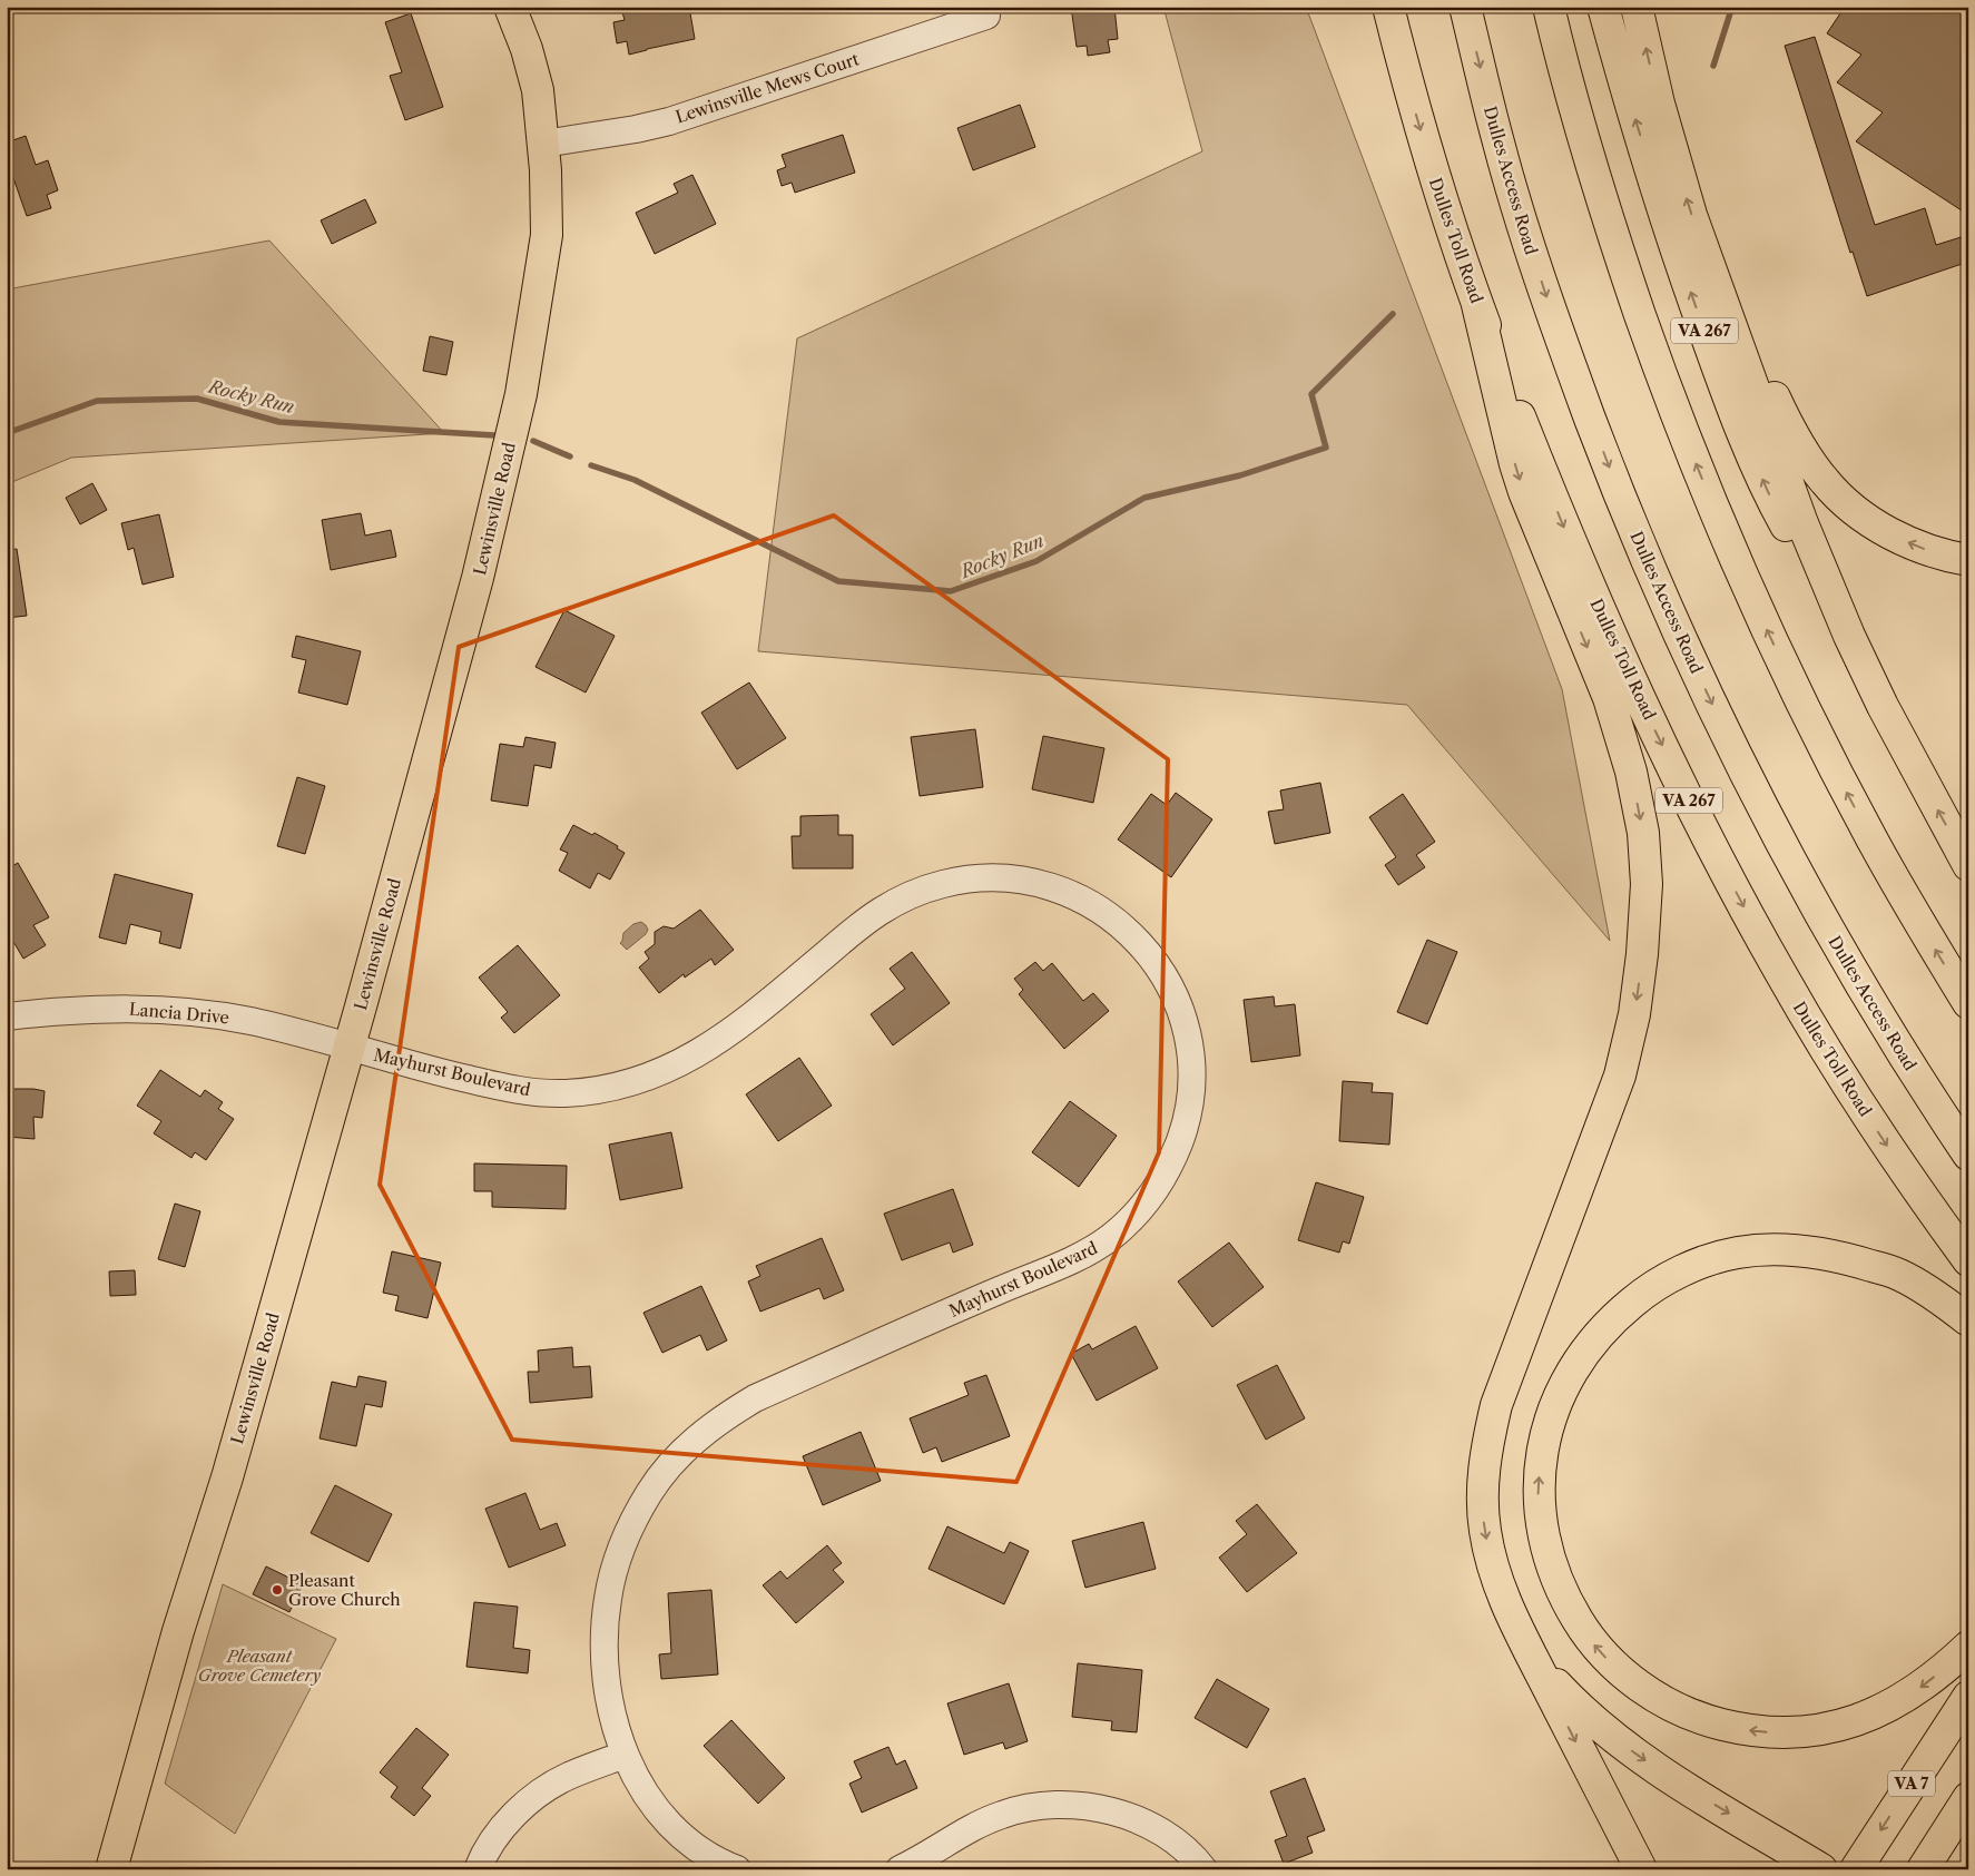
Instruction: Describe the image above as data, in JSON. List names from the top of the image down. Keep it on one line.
{"streets":{"main road":["Dulles Access Road","Dulles Toll Road","VA 267","Lewinsville Road","VA 7"],"street":["Lewinsville Mews Court","Lancia Drive","Mayhurst Boulevard"]},"crossings":[["Lewinsville Mews Court","Lewinsville Road"],["Lewinsville Road","Lancia Drive"],["Lewinsville Road","Mayhurst Boulevard"],["Lancia Drive","Mayhurst Boulevard"]],"water":["Rocky Run"],"parks":["Pleasant Grove Cemetery"],"places":["Pleasant Grove Church"]}
